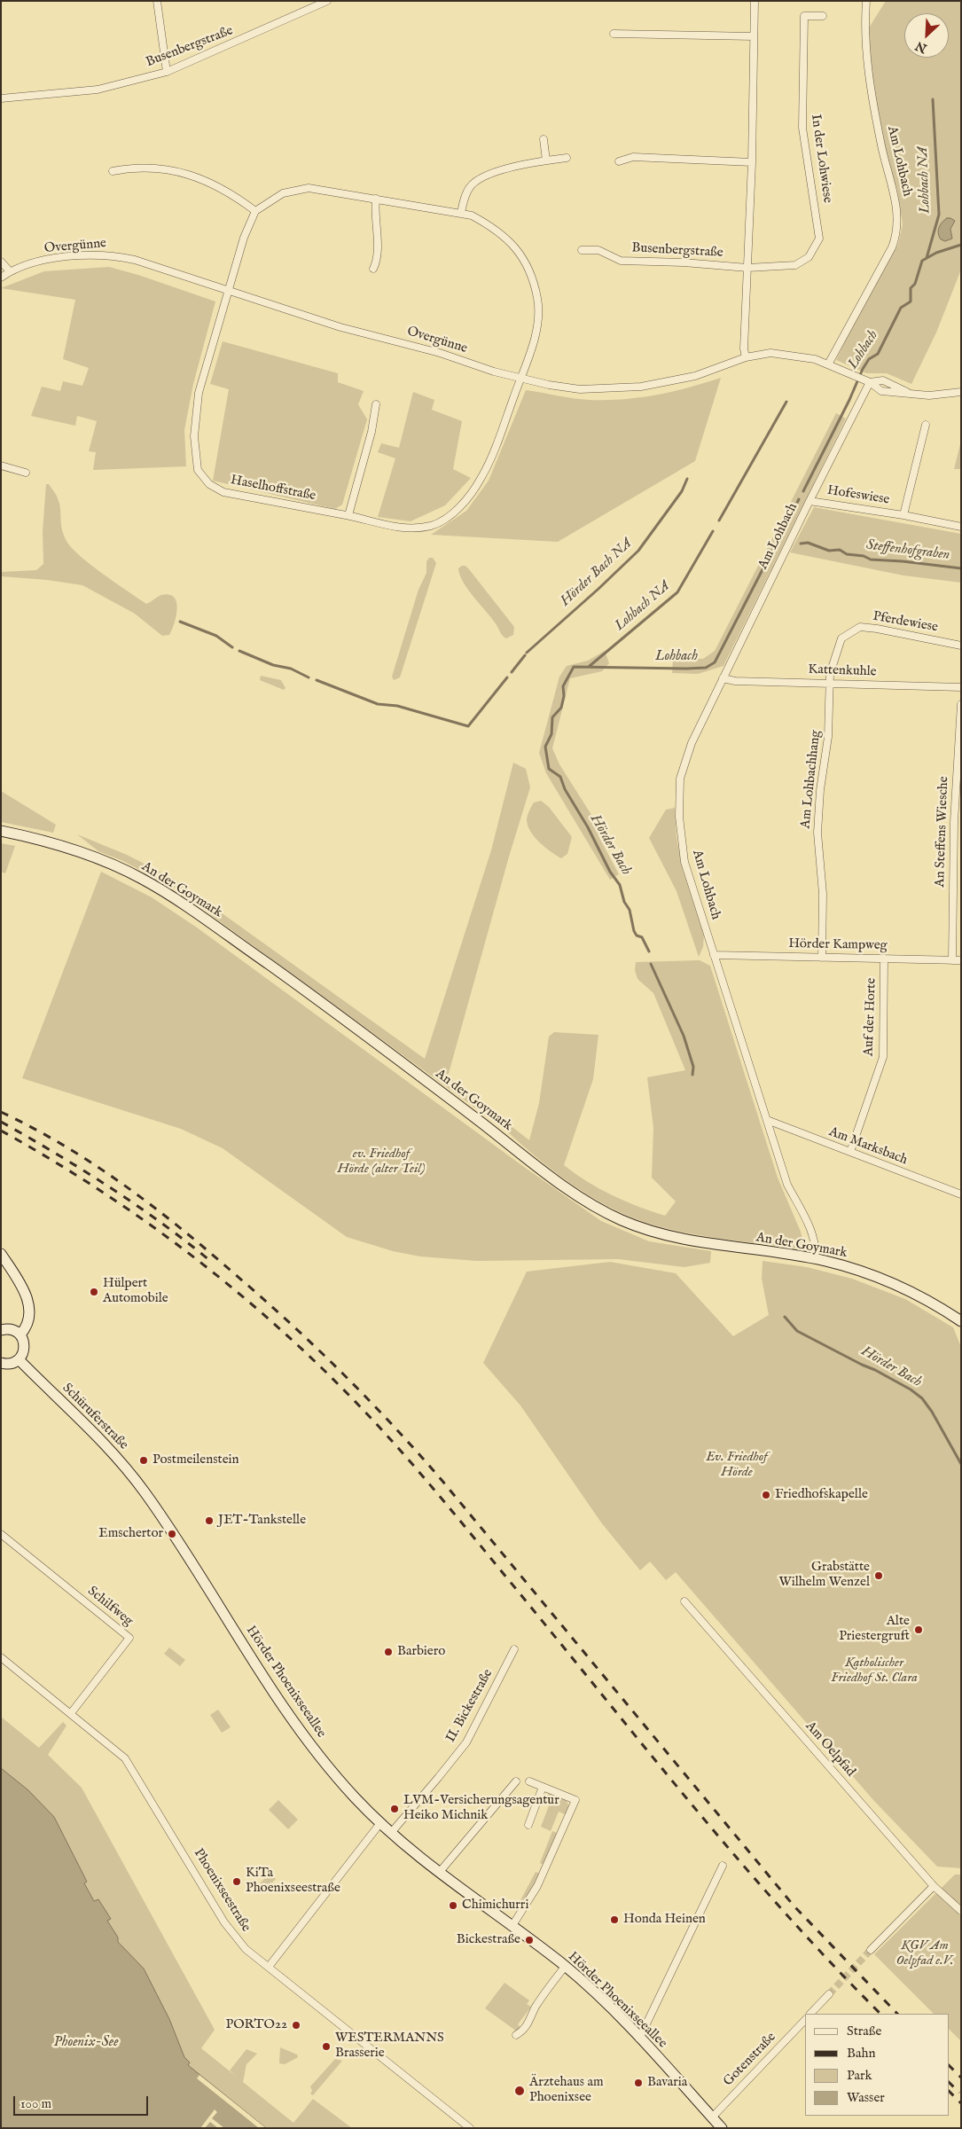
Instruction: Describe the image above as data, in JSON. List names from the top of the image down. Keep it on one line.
{"streets":{"main road":["An der Goymark","Schüruferstraße","Hörder Phoenixseeallee"],"street":["Busenbergstraße","In der Lohwiese","Am Lohbach","Overgünne","Haselhoffstraße","Hofeswiese","Pferdewiese","Kattenkuhle","Am Lohbachhang","An Steffens Wiesche","Hörder Kampweg","Auf der Horte","Am Marksbach","Schilfweg","II. Bickestraße","Am Oelpfad","Phoenixseestraße","Gotenstraße"]},"crossings":[["Busenbergstraße","In der Lohwiese"],["Am Lohbach","Overgünne"],["Am Lohbach","Hofeswiese"],["Am Lohbach","Kattenkuhle"],["Am Lohbach","An der Goymark"],["Am Lohbach","Hörder Kampweg"],["Am Lohbach","Am Marksbach"],["Overgünne","Haselhoffstraße"],["Pferdewiese","Kattenkuhle"],["Pferdewiese","Am Lohbachhang"],["Kattenkuhle","Am Lohbachhang"],["Am Lohbachhang","Hörder Kampweg"],["An Steffens Wiesche","Hörder Kampweg"],["Hörder Kampweg","Auf der Horte"],["Auf der Horte","Am Marksbach"],["Schüruferstraße","Hörder Phoenixseeallee"],["Schilfweg","Phoenixseestraße"],["Hörder Phoenixseeallee","II. Bickestraße"],["Hörder Phoenixseeallee","Gotenstraße"]],"water":["Lohbach NA","Lohbach","Steffenhofgraben","Hörder Bach NA","Hörder Bach","Phoenix-See"],"parks":["ev. Friedhof Hörde (alter Teil)","Ev. Friedhof Hörde","Katholischer Friedhof St. Clara","KGV Am Oelpfad e.V."],"places":["Hülpert Automobile","Postmeilenstein","Friedhofskapelle","JET-Tankstelle","Emschertor","Grabstätte Wilhelm Wenzel","Alte Priestergruft","Barbiero","LVM-Versicherungsagentur Heiko Michnik","KiTa Phoenixseestraße","Chimichurri","Honda Heinen","Bickestraße","PORTO22","WESTERMANNS Brasserie","Bavaria","Ärztehaus am Phoenixsee"],"legend":["Straße","Bahn","Park","Wasser"],"scale_bar":"100 m","north":"bottom left"}
